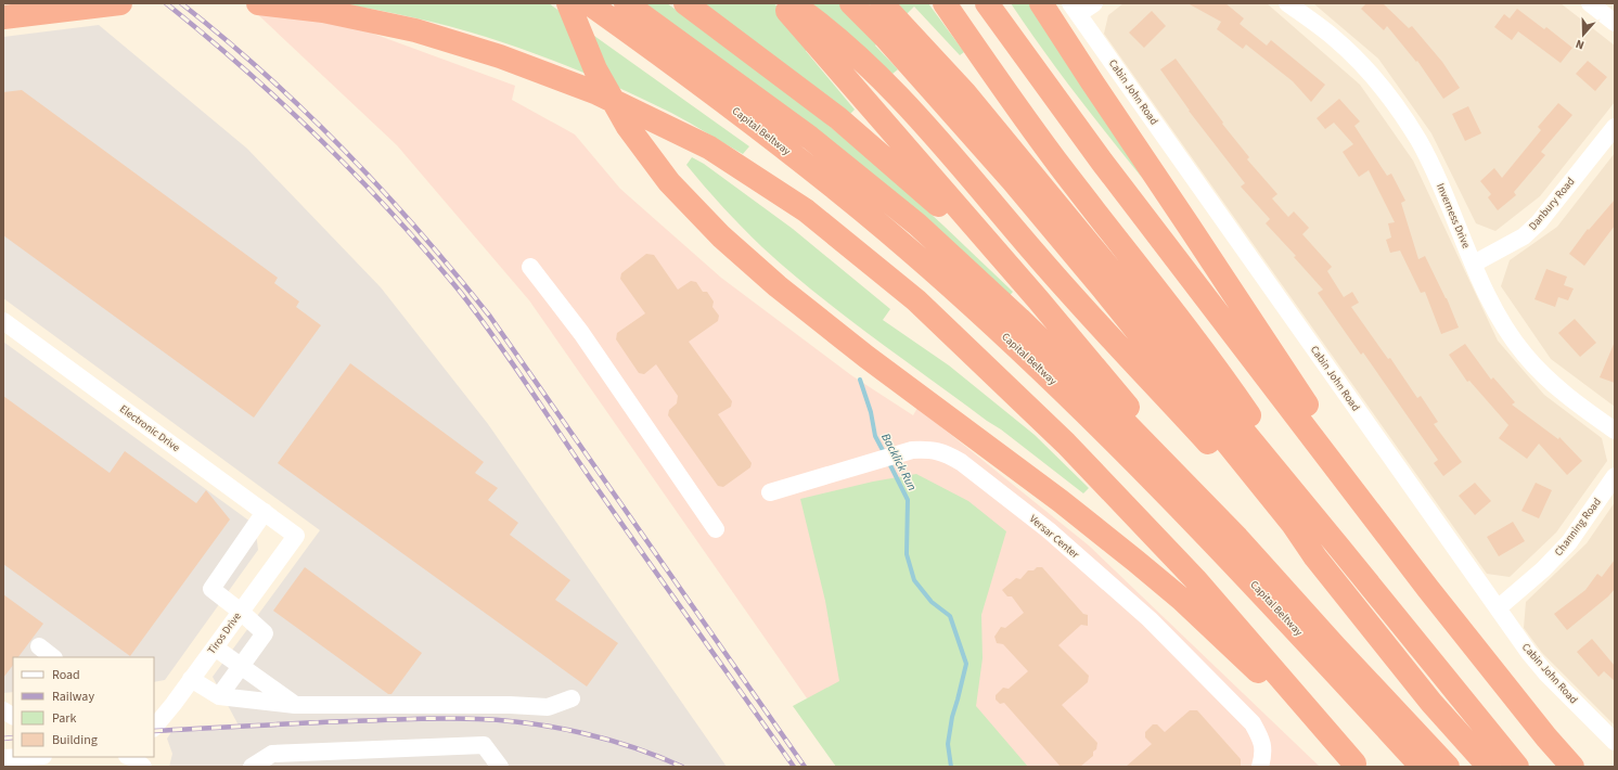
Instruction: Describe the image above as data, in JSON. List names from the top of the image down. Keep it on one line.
{"streets":{"highway":["Capital Beltway"],"street":["Cabin John Road","Danbury Road","Inverness Drive","Electronic Drive","Channing Road","Versar Center","Tiros Drive"]},"crossings":[["Cabin John Road","Channing Road"],["Danbury Road","Inverness Drive"],["Electronic Drive","Tiros Drive"]],"water":["Backlick Run"],"legend":["Road","Railway","Park","Building"],"north":"bottom"}
